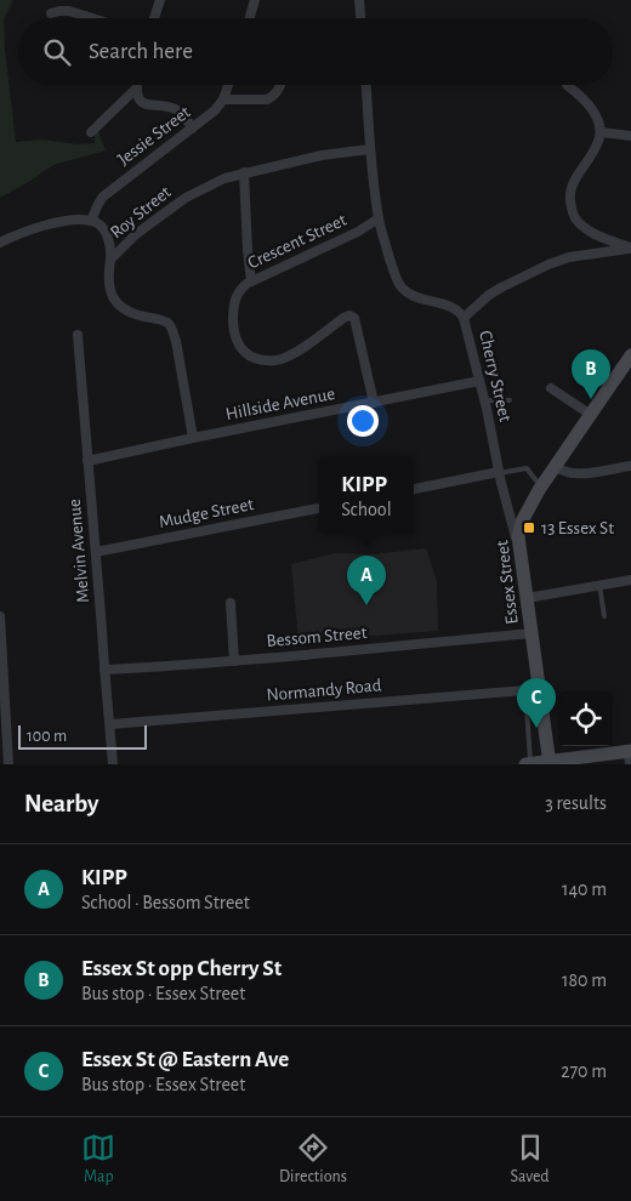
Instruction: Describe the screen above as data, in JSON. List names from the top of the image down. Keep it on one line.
{"streets":{"main road":["Essex Street"],"street":["Jessie Street","Roy Street","Crescent Street","Cherry Street","Hillside Avenue","Mudge Street","Melvin Avenue","Bessom Street","Normandy Road"]},"crossings":[["Roy Street","Hillside Avenue"],["Crescent Street","Hillside Avenue"],["Cherry Street","Hillside Avenue"],["Cherry Street","Essex Street"],["Hillside Avenue","Melvin Avenue"],["Mudge Street","Melvin Avenue"],["Melvin Avenue","Bessom Street"],["Melvin Avenue","Normandy Road"],["Essex Street","Bessom Street"],["Essex Street","Normandy Road"]],"places":{"transit":["13 Essex St"]},"scale_bar":"100 m","page":{"search":"Search here","pins":["B","A","C"],"popup":["KIPP","School"],"scale":"100 m","heading":["Nearby","3 results"],"list":[{"mark":"A","name":"KIPP","note":"School · Bessom Street","value":"140 m"},{"mark":"B","name":"Essex St opp Cherry St","note":"Bus stop · Essex Street","value":"180 m"},{"mark":"C","name":"Essex St @ Eastern Ave","note":"Bus stop · Essex Street","value":"270 m"}],"nav":["Map","Directions","Saved"]}}
